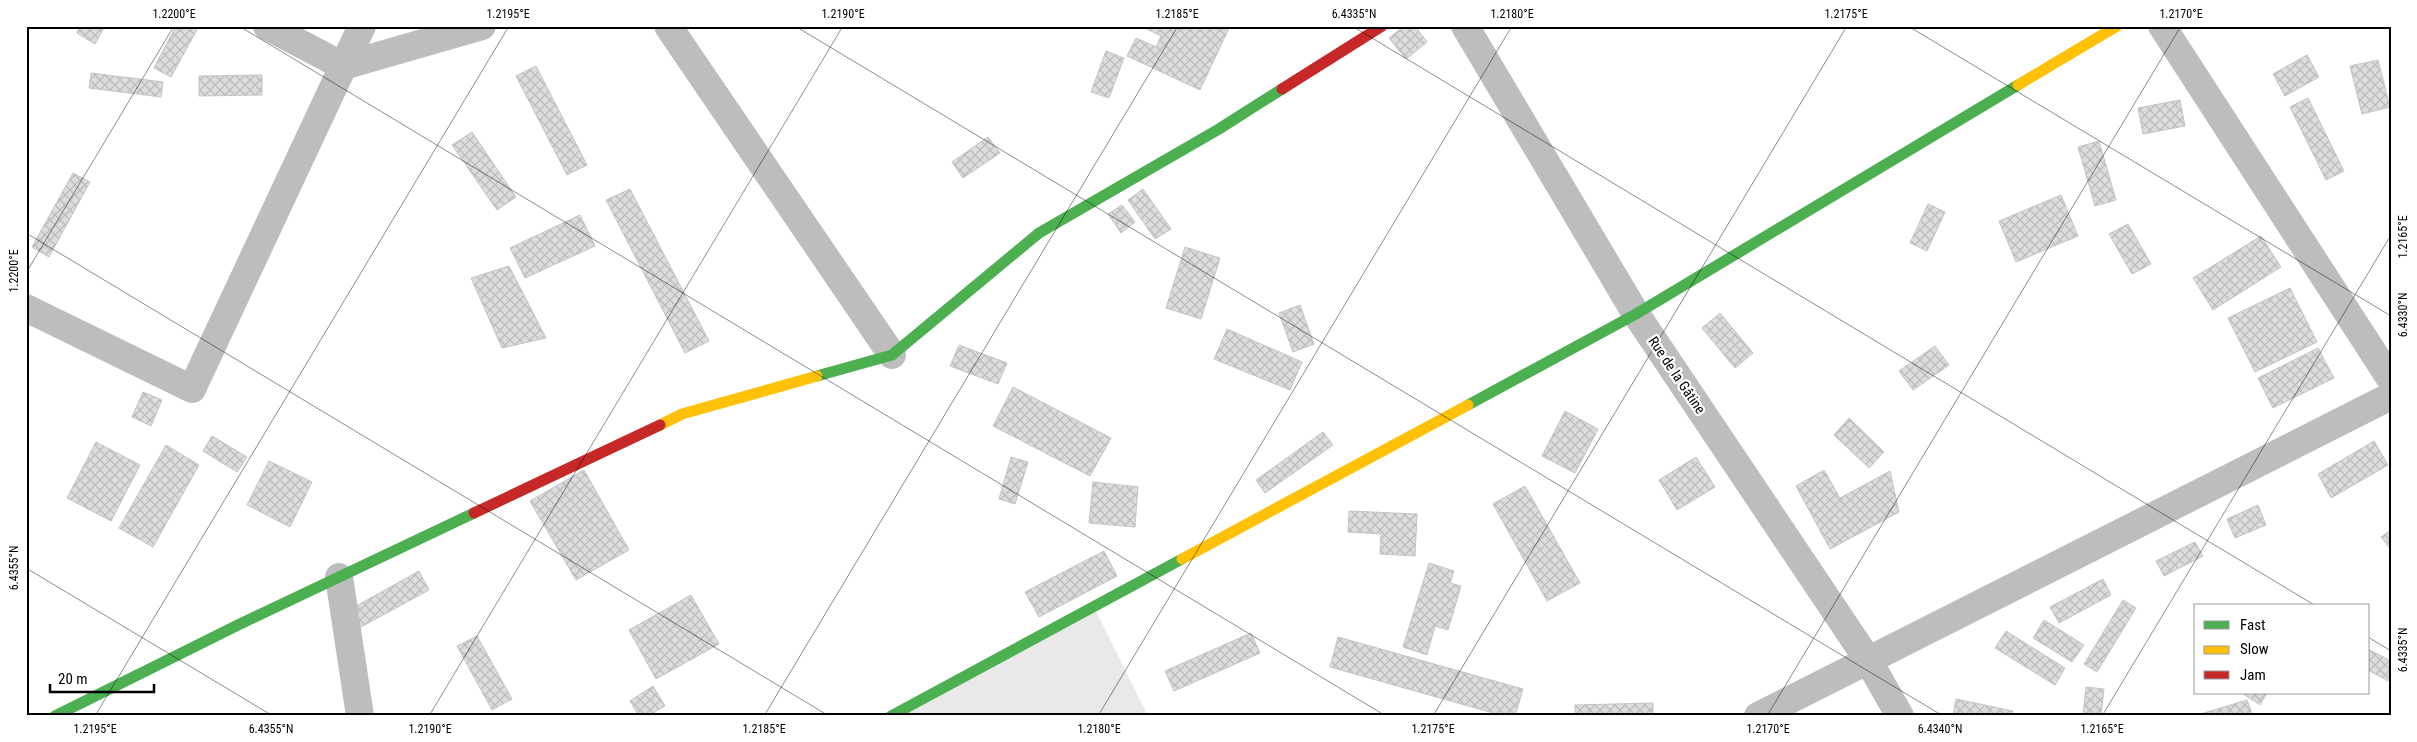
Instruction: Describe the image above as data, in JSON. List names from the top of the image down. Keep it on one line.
{"streets":{"street":["Rue de la Gâtine"]},"legend":["Fast","Slow","Jam"],"scale_bar":"20 m","coordinates":["1.2200°E","1.2195°E","1.2190°E","1.2185°E","6.4335°N","1.2180°E","1.2175°E","1.2170°E","1.2165°E","6.4330°N","6.4355°N","6.4340°N"]}
